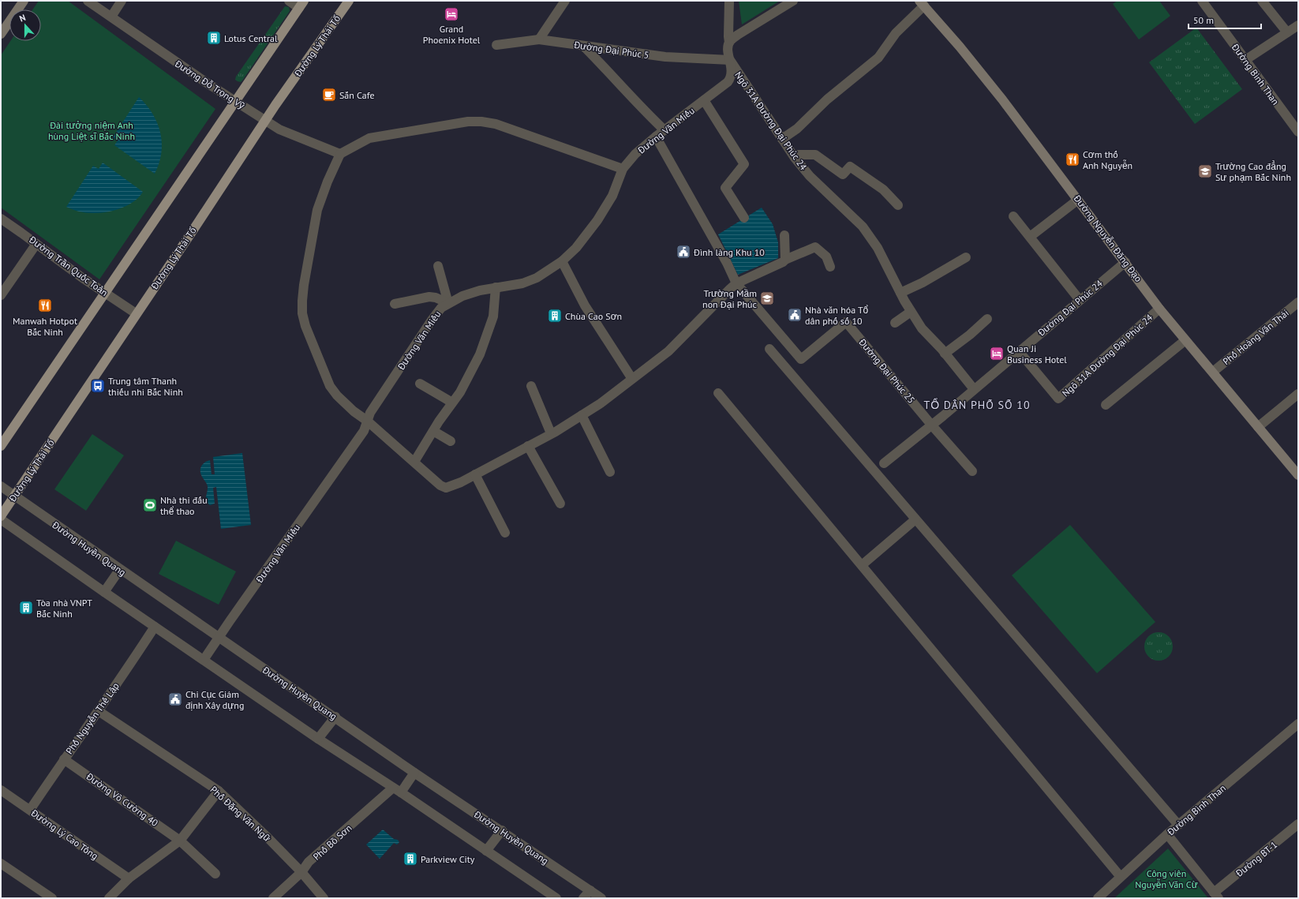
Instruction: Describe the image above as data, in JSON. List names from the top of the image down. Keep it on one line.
{"streets":{"main road":["Đường Lý Thái Tổ","Đường Nguyễn Đăng Đạo"],"street":["Đường Đại Phúc 5","Đường Bình Than","Đường Đỗ Trọng Vỹ","Ngõ 31A Đường Đại Phúc 24","Đường Văn Miếu","Đường Trần Quốc Toản","Đường Đại Phúc 24","Phố Hoàng Văn Thái","Đường Đại Phúc 25","Đường Huyền Quang","Phố Nguyễn Thế Lập","Đường Võ Cường 40","Phố Đặng Văn Ngữ","Đường Lý Cao Tông","Phố Bồ Sơn","Đường BT-1"]},"crossings":[["Đường Lý Thái Tổ","Đường Đỗ Trọng Vỹ"],["Đường Lý Thái Tổ","Đường Trần Quốc Toản"],["Đường Lý Thái Tổ","Đường Huyền Quang"],["Đường Đại Phúc 5","Ngõ 31A Đường Đại Phúc 24"],["Đường Đại Phúc 5","Đường Văn Miếu"],["Ngõ 31A Đường Đại Phúc 24","Đường Văn Miếu"],["Ngõ 31A Đường Đại Phúc 24","Đường Nguyễn Đăng Đạo"],["Ngõ 31A Đường Đại Phúc 24","Đường Đại Phúc 24"],["Đường Văn Miếu","Đường Huyền Quang"],["Đường Nguyễn Đăng Đạo","Đường Đại Phúc 24"],["Đường Nguyễn Đăng Đạo","Phố Hoàng Văn Thái"],["Đường Đại Phúc 24","Đường Đại Phúc 25"],["Đường Huyền Quang","Phố Bồ Sơn"],["Phố Nguyễn Thế Lập","Đường Võ Cường 40"],["Phố Nguyễn Thế Lập","Phố Đặng Văn Ngữ"],["Phố Nguyễn Thế Lập","Đường Lý Cao Tông"],["Phố Đặng Văn Ngữ","Phố Bồ Sơn"]],"districts":["TỔ DÂN PHỐ SỐ 10"],"parks":["Đài tưởng niệm Anh hùng Liệt sĩ Bắc Ninh","Công viên Nguyễn Văn Cừ"],"places":{"hotel":["Grand Phoenix Hotel","Quan Ji Business Hotel"],"building":["Lotus Central","Chùa Cao Sơn","Tòa nhà VNPT Bắc Ninh","Parkview City"],"cafe":["Sắn Cafe"],"restaurant":["Cơm thố Anh Nguyễn","Manwah Hotpot Bắc Ninh"],"school or university":["Trường Cao đẳng Sư phạm Bắc Ninh","Trường Mầm non Đại Phúc"],"public building":["Đình làng Khu 10","Nhà văn hóa Tổ dân phố số 10","Chi Cục Giám định Xây dựng"],"bus stop":["Trung tâm Thanh thiếu nhi Bắc Ninh"],"sports":["Nhà thi đấu thể thao"]},"scale_bar":"50 m","north":"top"}
